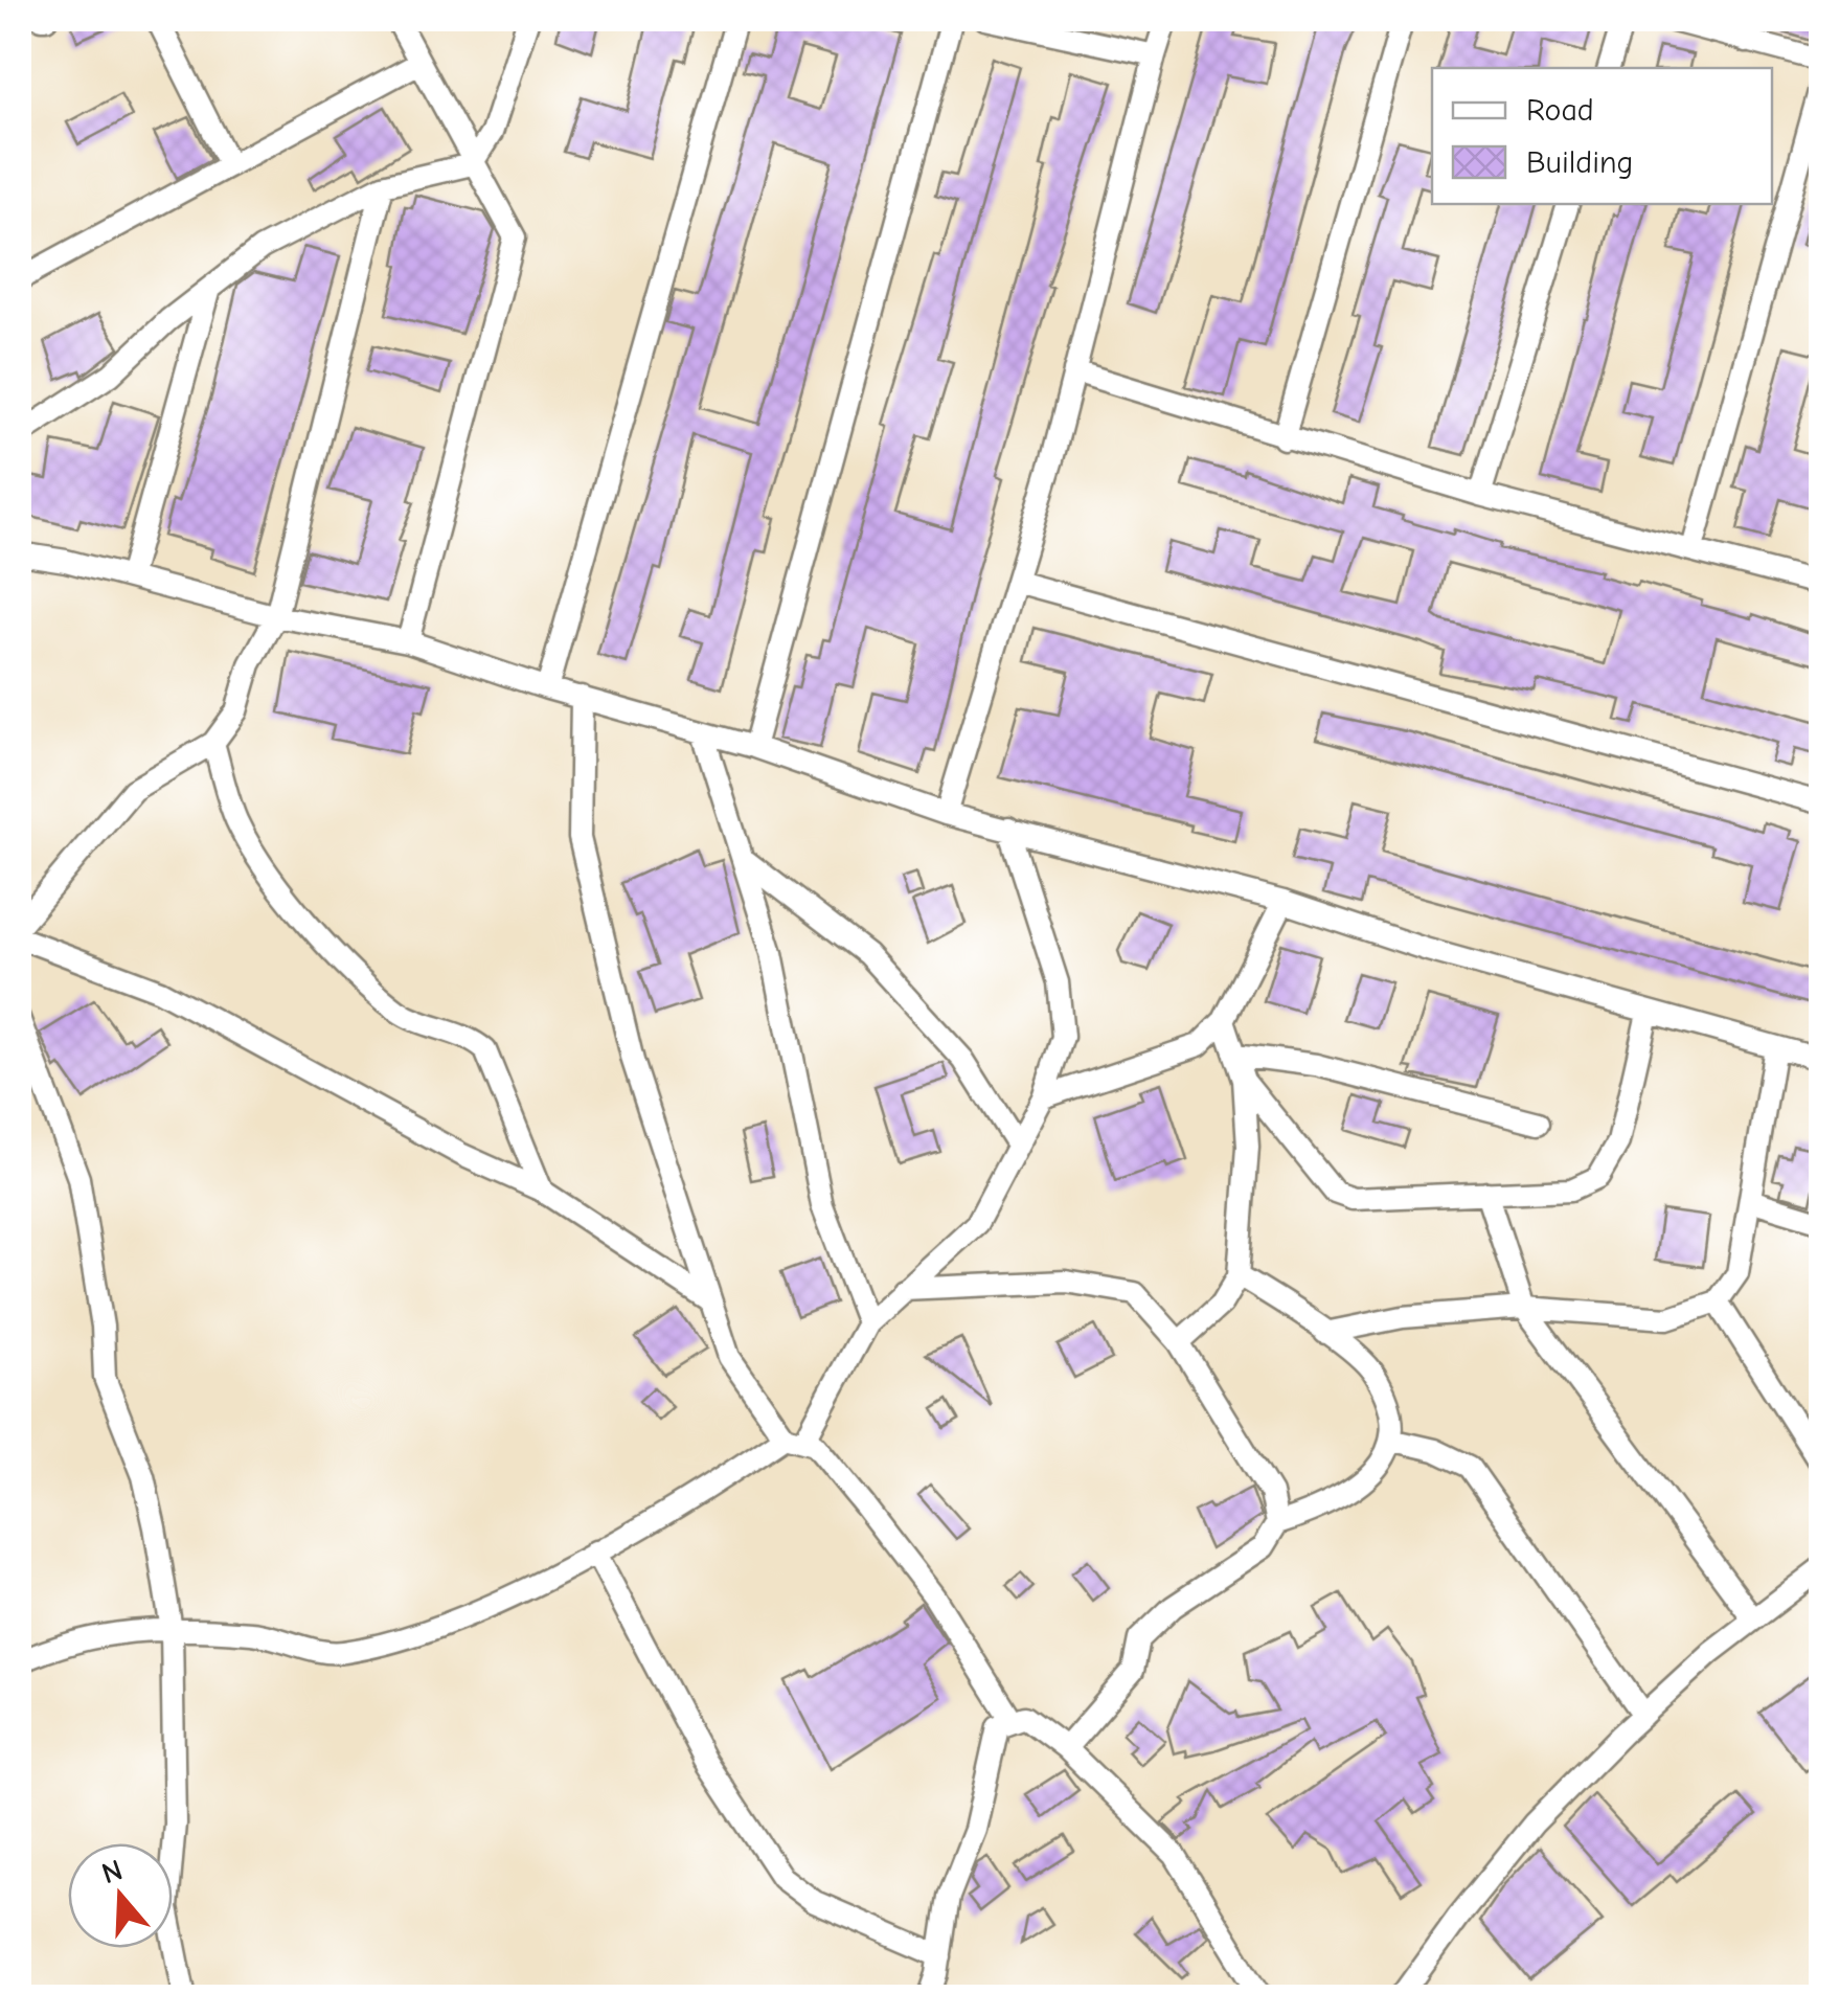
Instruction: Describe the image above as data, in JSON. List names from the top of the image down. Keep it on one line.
{"legend":["Road","Building"],"north":"top"}
